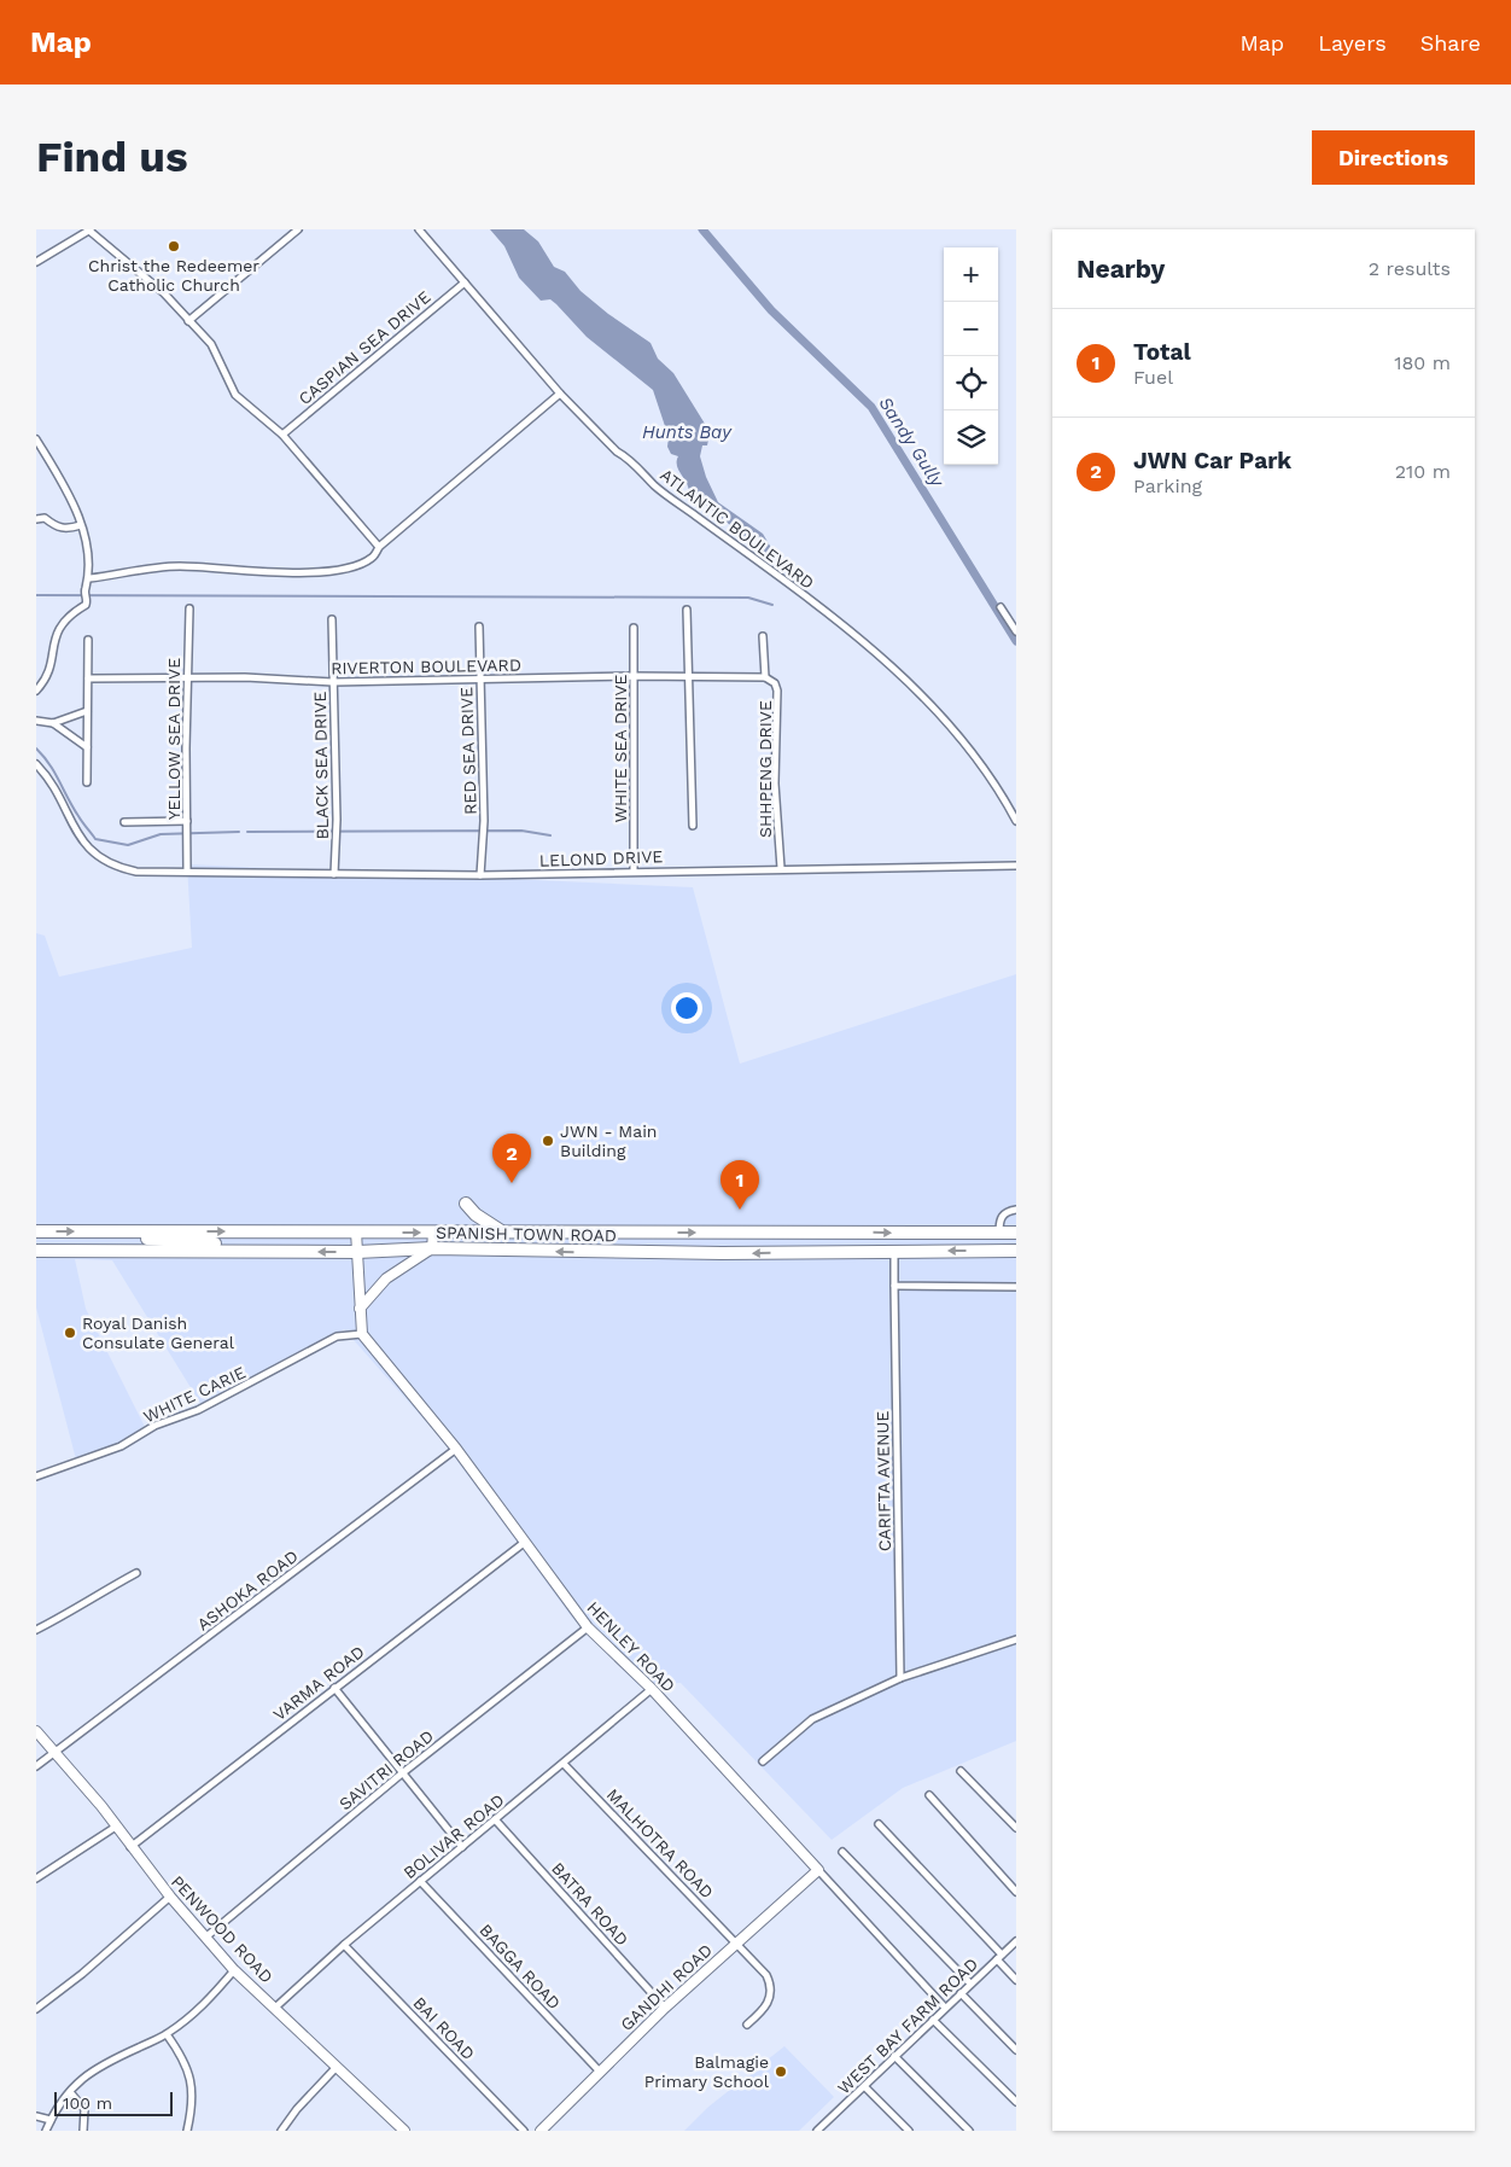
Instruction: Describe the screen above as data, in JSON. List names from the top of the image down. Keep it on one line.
{"streets":{"highway":["SPANISH TOWN ROAD"],"street":["CASPIAN SEA DRIVE","ATLANTIC BOULEVARD","RIVERTON BOULEVARD","YELLOW SEA DRIVE","WHITE SEA DRIVE","RED SEA DRIVE","BLACK SEA DRIVE","SHHPENG DRIVE","LELOND DRIVE","WHITE CARIE","CARIFTA AVENUE","ASHOKA ROAD","HENLEY ROAD","VARMA ROAD","SAVITRI ROAD","BOLIVAR ROAD","MALHOTRA ROAD","BATRA ROAD","PENWOOD ROAD","BAGGA ROAD","GANDHI ROAD","WEST BAY FARM ROAD","BAI ROAD"]},"crossings":[["CASPIAN SEA DRIVE","ATLANTIC BOULEVARD"],["RIVERTON BOULEVARD","YELLOW SEA DRIVE"],["RIVERTON BOULEVARD","WHITE SEA DRIVE"],["RIVERTON BOULEVARD","RED SEA DRIVE"],["RIVERTON BOULEVARD","BLACK SEA DRIVE"],["RIVERTON BOULEVARD","SHHPENG DRIVE"],["YELLOW SEA DRIVE","LELOND DRIVE"],["WHITE SEA DRIVE","LELOND DRIVE"],["RED SEA DRIVE","LELOND DRIVE"],["BLACK SEA DRIVE","LELOND DRIVE"],["SHHPENG DRIVE","LELOND DRIVE"],["SPANISH TOWN ROAD","CARIFTA AVENUE"],["WHITE CARIE","HENLEY ROAD"],["ASHOKA ROAD","HENLEY ROAD"],["ASHOKA ROAD","PENWOOD ROAD"],["HENLEY ROAD","VARMA ROAD"],["HENLEY ROAD","SAVITRI ROAD"],["HENLEY ROAD","BOLIVAR ROAD"],["HENLEY ROAD","GANDHI ROAD"],["HENLEY ROAD","WEST BAY FARM ROAD"],["VARMA ROAD","PENWOOD ROAD"],["SAVITRI ROAD","PENWOOD ROAD"],["BOLIVAR ROAD","MALHOTRA ROAD"],["BOLIVAR ROAD","BATRA ROAD"],["BOLIVAR ROAD","PENWOOD ROAD"],["BOLIVAR ROAD","BAGGA ROAD"],["BOLIVAR ROAD","BAI ROAD"],["MALHOTRA ROAD","GANDHI ROAD"],["BATRA ROAD","GANDHI ROAD"],["BAGGA ROAD","GANDHI ROAD"]],"water":["Hunts Bay","Sandy Gully"],"places":["Christ the Redeemer Catholic Church","JWN - Main Building","Royal Danish Consulate General","Balmagie Primary School"],"scale_bar":"100 m","page":{"header":"Map","nav":["Map","Layers","Share"],"buttons":"Directions","title":"Find us","heading":["Nearby","2 results"],"map_buttons":["+","−"],"list":[{"mark":"1","name":"Total","note":"Fuel","value":"180 m"},{"mark":"2","name":"JWN Car Park","note":"Parking","value":"210 m"}],"pins":["2","1"],"scale":"100 m"}}
